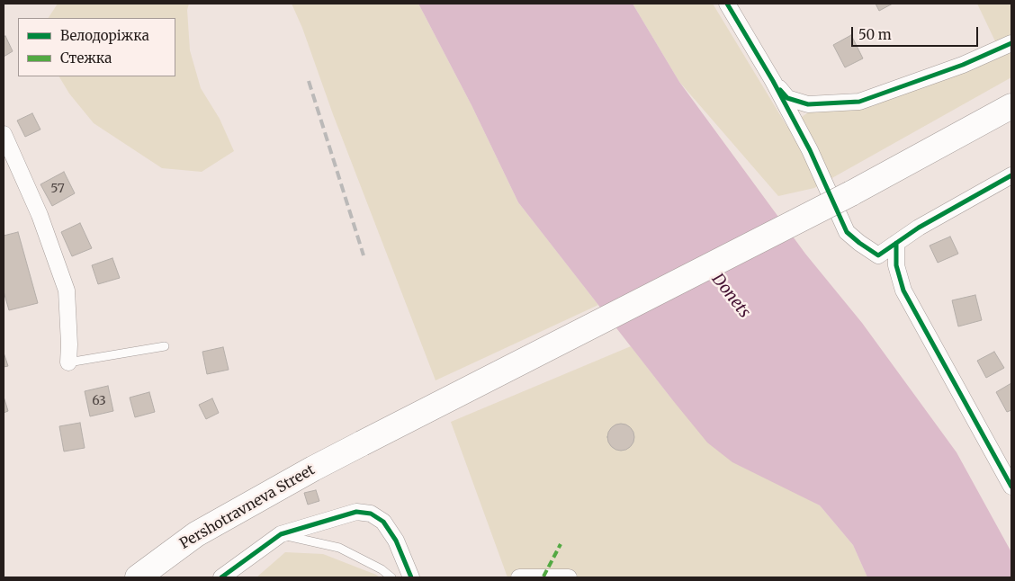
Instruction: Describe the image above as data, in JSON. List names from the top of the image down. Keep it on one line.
{"streets":{"main road":["Pershotravneva Street"]},"water":["Donets"],"house_numbers":["57","63"],"legend":["Велодоріжка","Стежка"],"scale_bar":"50 m"}
